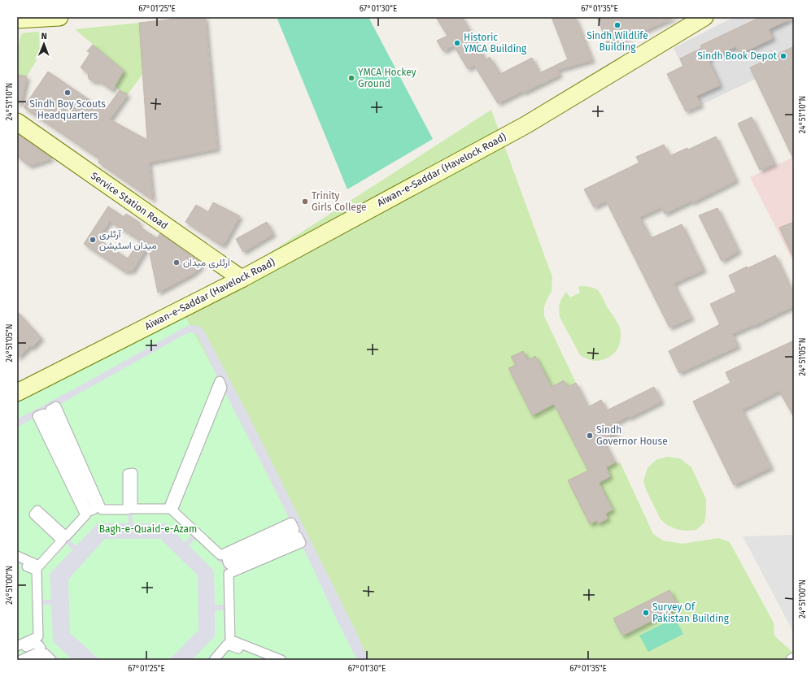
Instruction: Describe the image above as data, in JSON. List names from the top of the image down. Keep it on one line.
{"streets":{"main road":["Aiwan-e-Saddar (Havelock Road)","Service Station Road"]},"crossings":[["Aiwan-e-Saddar (Havelock Road)","Service Station Road"]],"parks":["Bagh-e-Quaid-e-Azam"],"places":["Sindh Wildlife Building","Historic YMCA Building","Sindh Book Depot","YMCA Hockey Ground","Sindh Boy Scouts Headquarters","Trinity Girls College","آرٹلری میدان اسٹیشن","آرٹلری میدان","Sindh Governor House","Survey Of Pakistan Building"],"north":"top","coordinates":["67°01'25\"E","67°01'30\"E","67°01'35\"E","24°51'10\"N","24°51'05\"N","24°51'00\"N"]}
